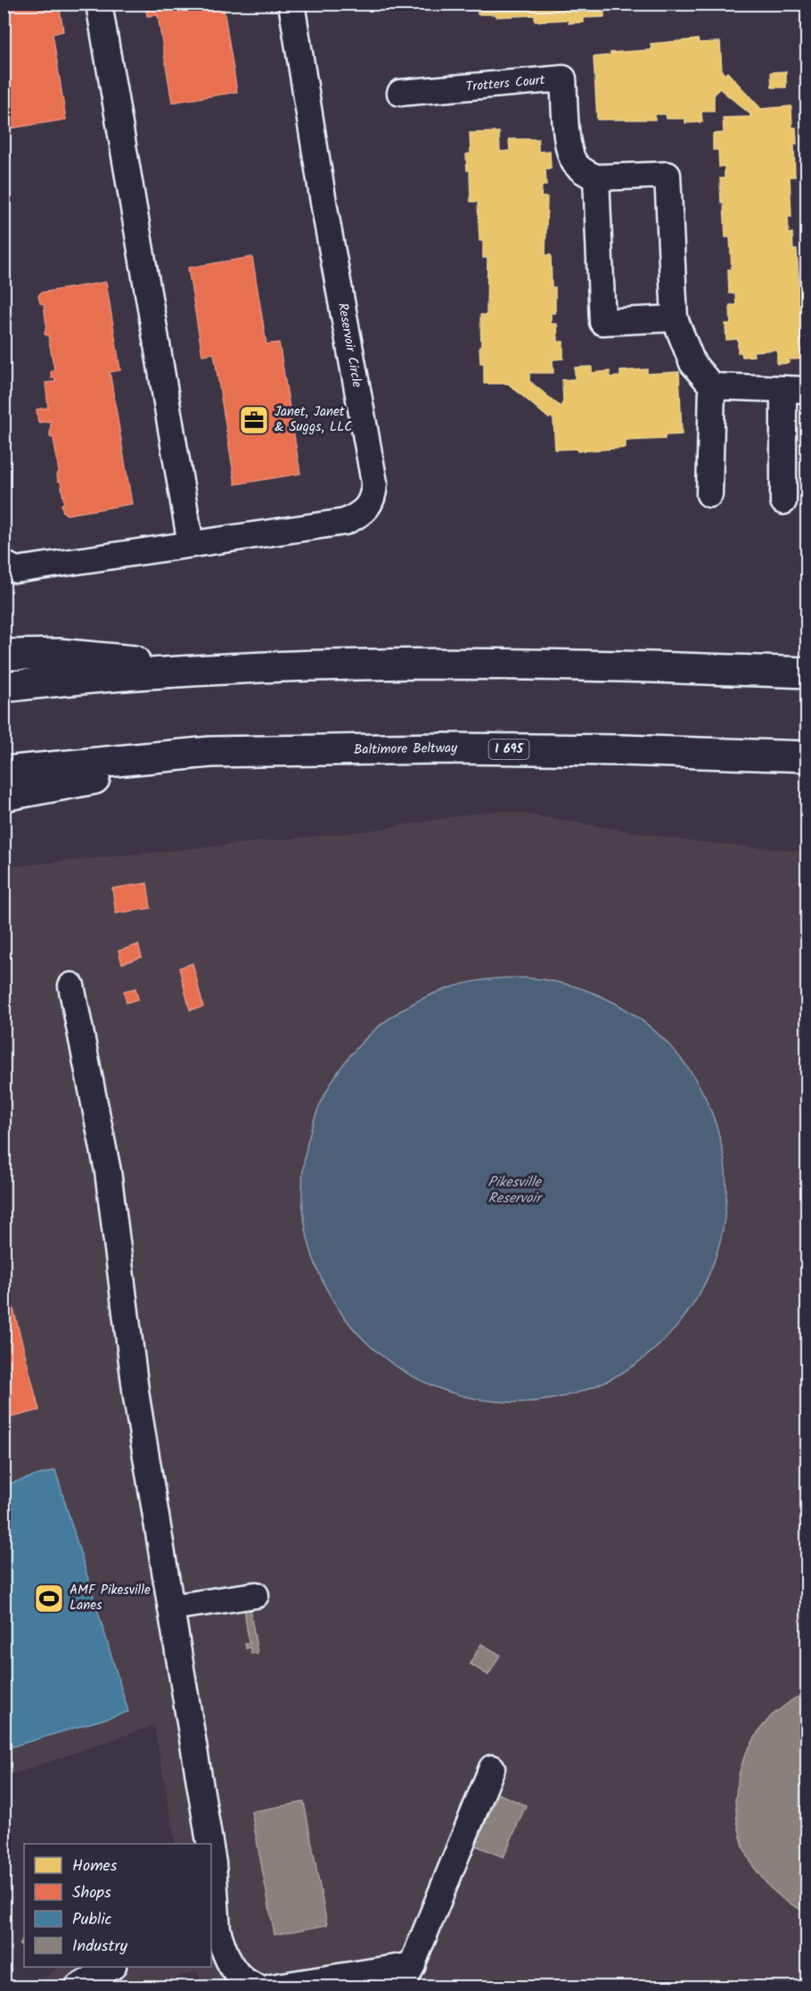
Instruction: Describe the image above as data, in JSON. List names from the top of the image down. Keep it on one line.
{"streets":{"highway":["Baltimore Beltway","I 695"],"street":["Trotters Court","Reservoir Circle"]},"water":["Pikesville Reservoir"],"places":{"office":["Janet, Janet & Suggs, LLC"],"sports":["AMF Pikesville Lanes"]},"legend":["Homes","Shops","Public","Industry"]}
